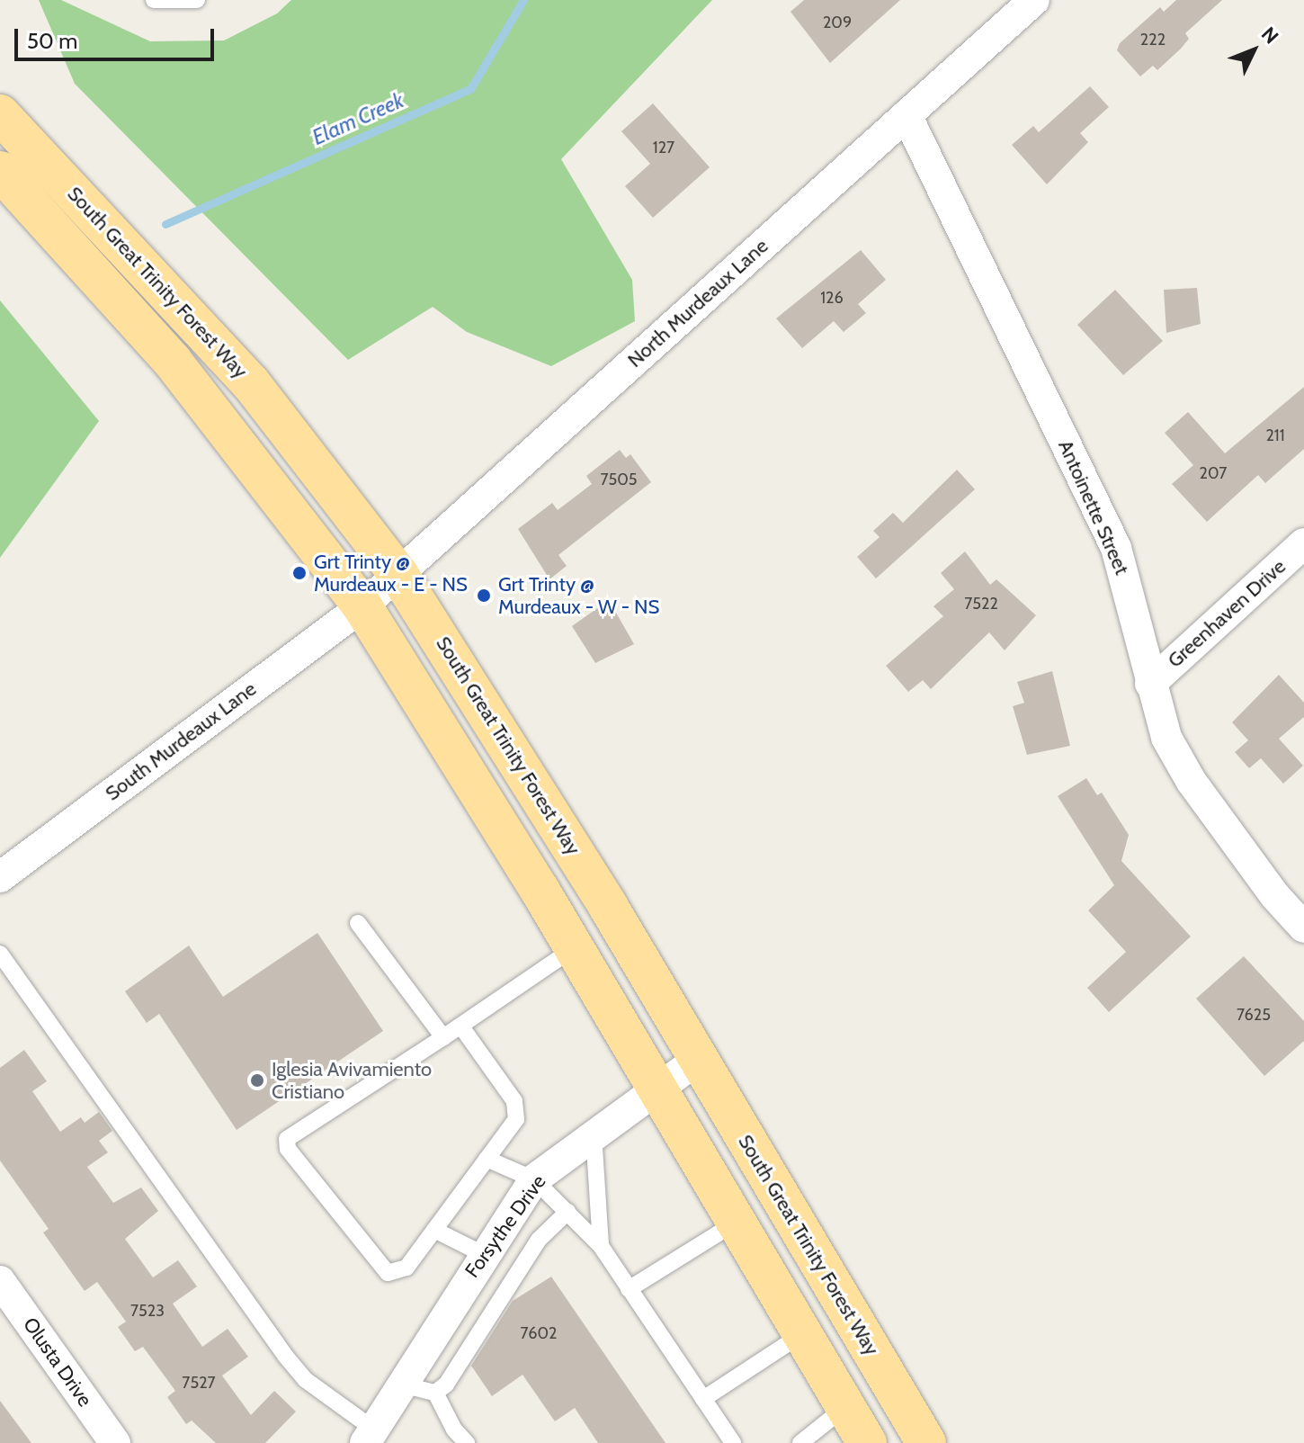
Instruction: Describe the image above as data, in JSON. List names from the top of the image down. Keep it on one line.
{"streets":{"main road":["South Great Trinity Forest Way"],"street":["North Murdeaux Lane","Antoinette Street","Greenhaven Drive","South Murdeaux Lane","Forsythe Drive","Olusta Drive"]},"crossings":[["South Great Trinity Forest Way","North Murdeaux Lane"],["South Great Trinity Forest Way","South Murdeaux Lane"],["South Great Trinity Forest Way","Forsythe Drive"],["North Murdeaux Lane","Antoinette Street"],["North Murdeaux Lane","South Murdeaux Lane"],["Antoinette Street","Greenhaven Drive"]],"water":["Elam Creek"],"places":["Grt Trinty @ Murdeaux - E - NS","Grt Trinty @ Murdeaux - W - NS","Iglesia Avivamiento Cristiano"],"house_numbers":["209","222","127","126","211","207","7505","7522","7625","7523","7602","7527"],"scale_bar":"50 m","north":"top right"}
